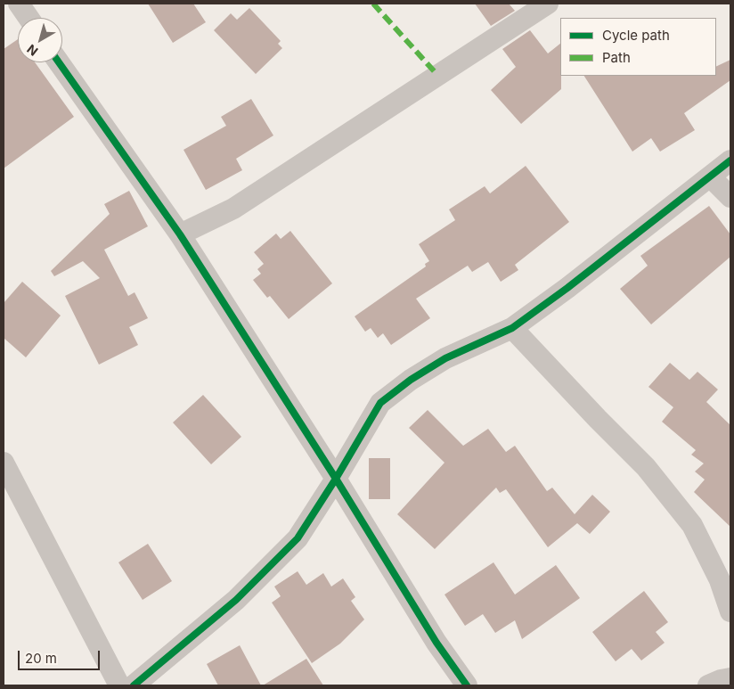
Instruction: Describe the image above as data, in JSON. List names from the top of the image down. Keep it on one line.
{"legend":["Cycle path","Path"],"scale_bar":"20 m","north":"bottom left"}
